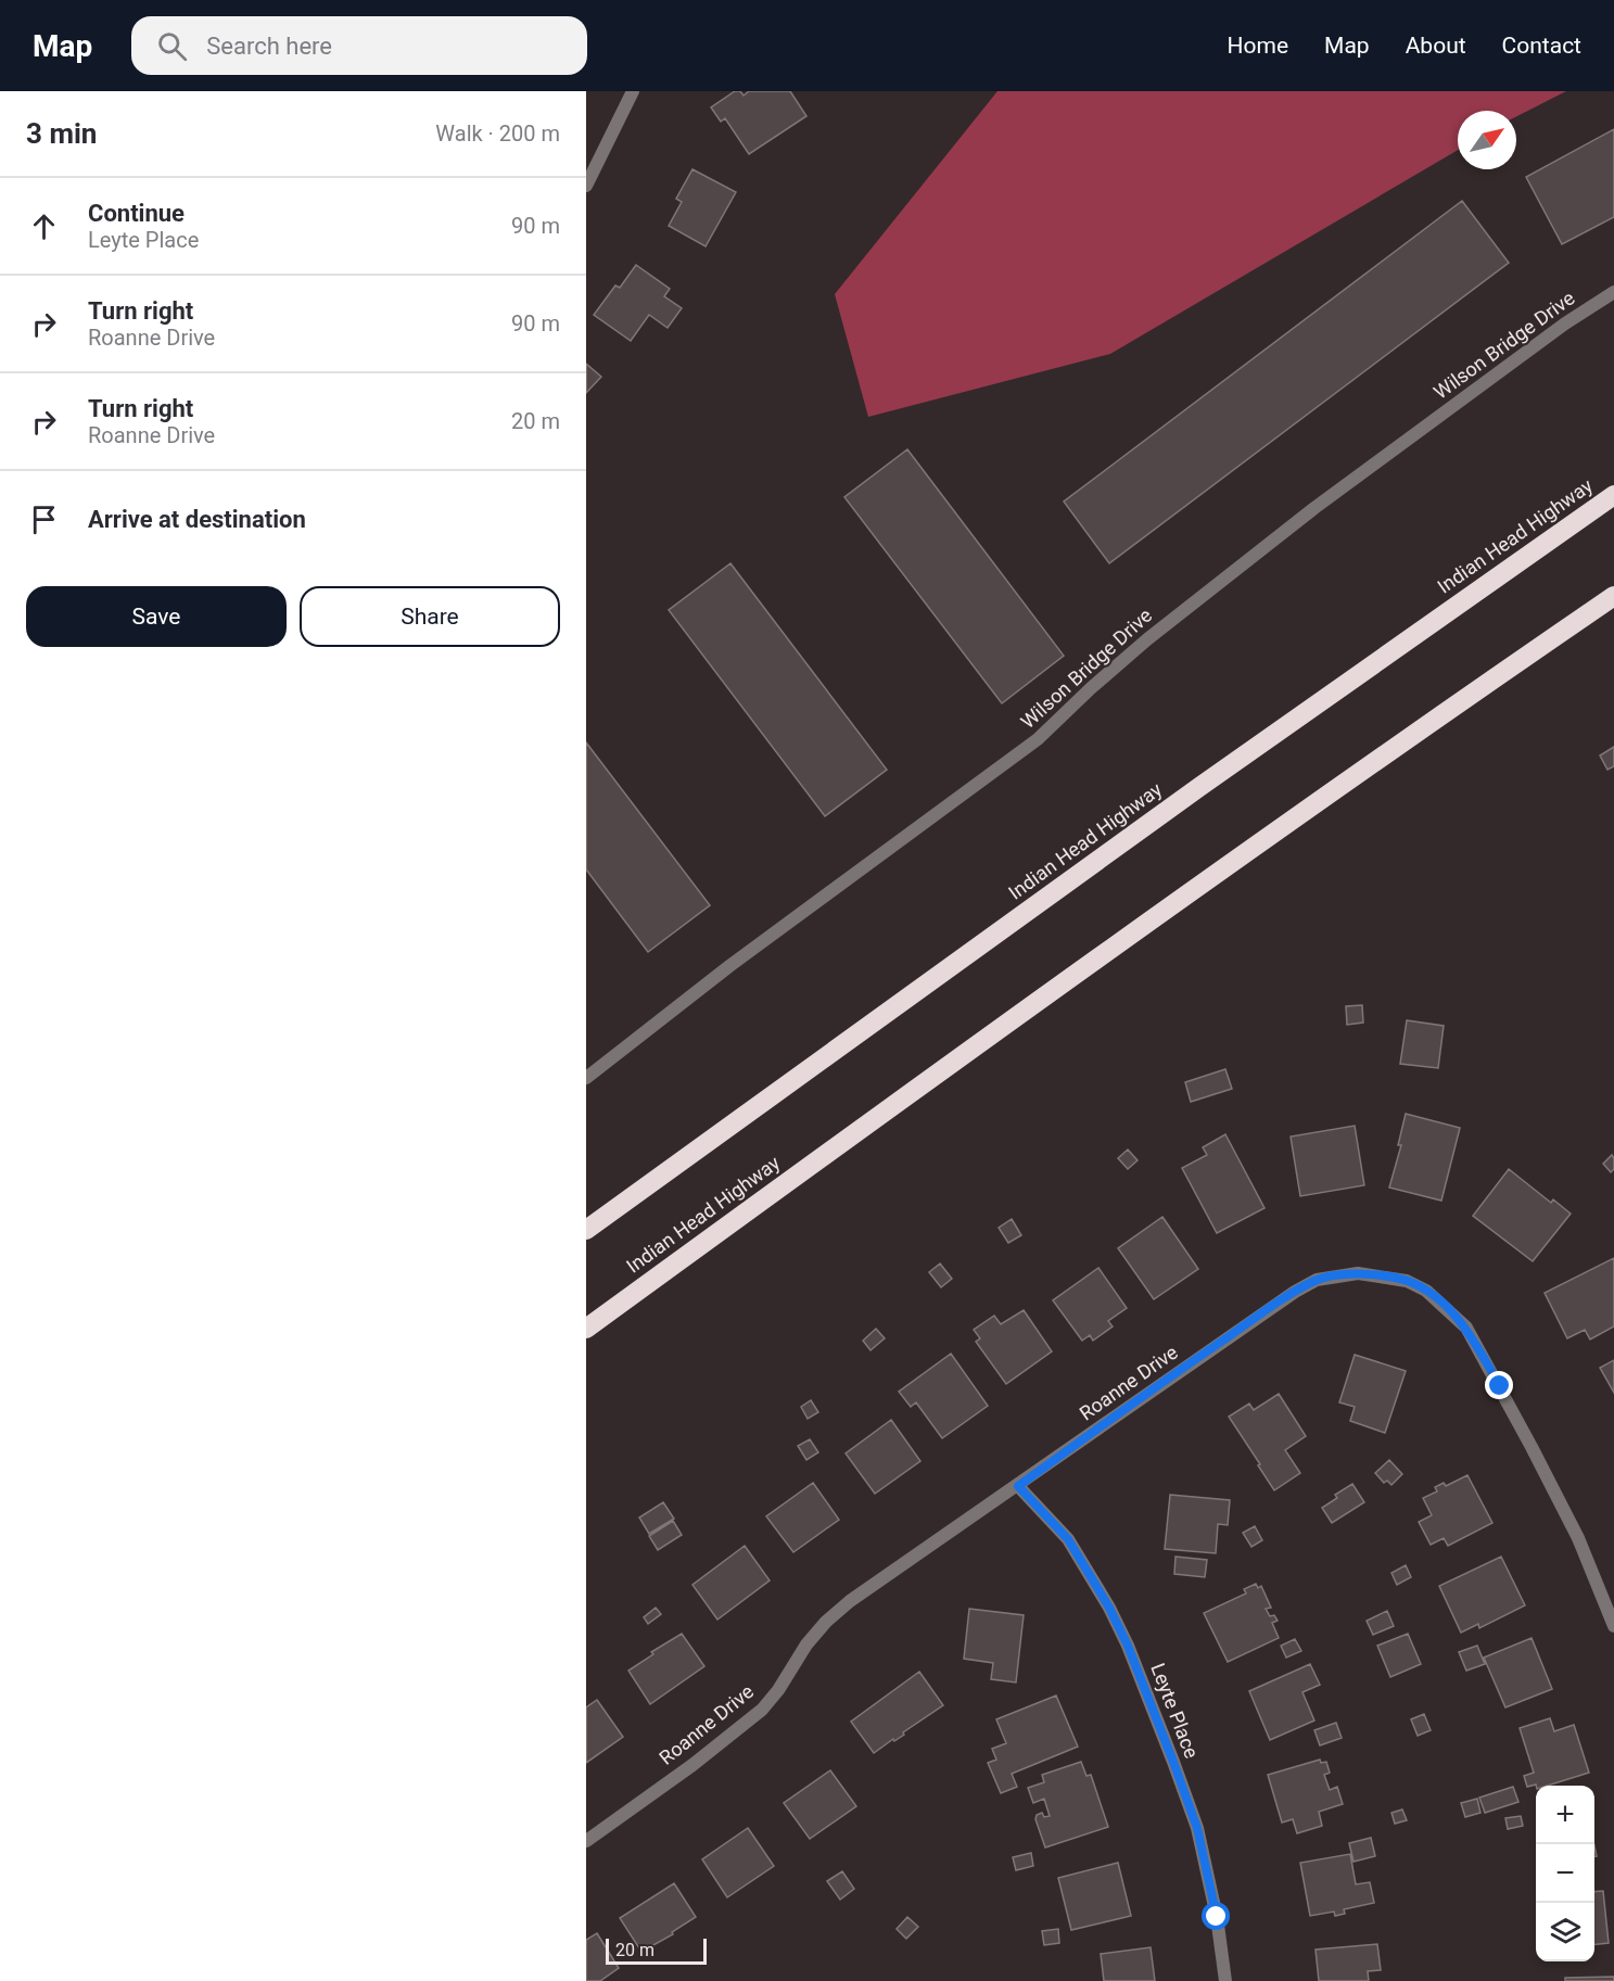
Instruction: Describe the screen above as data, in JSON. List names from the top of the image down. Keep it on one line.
{"streets":{"highway":["Indian Head Highway"],"street":["Wilson Bridge Drive","Roanne Drive","Leyte Place"]},"crossings":[["Roanne Drive","Leyte Place"]],"scale_bar":"20 m","north":"top right","page":{"header":"Map","search":"Search here","nav":["Home","Map","About","Contact"],"heading":["3 min","Walk · 200 m"],"list":[["Continue","Leyte Place","90 m"],["Turn right","Roanne Drive","90 m"],["Turn right","Roanne Drive","20 m"],"Arrive at destination"],"buttons":["Save","Share"],"map_buttons":["+","−"],"scale":"20 m"}}
